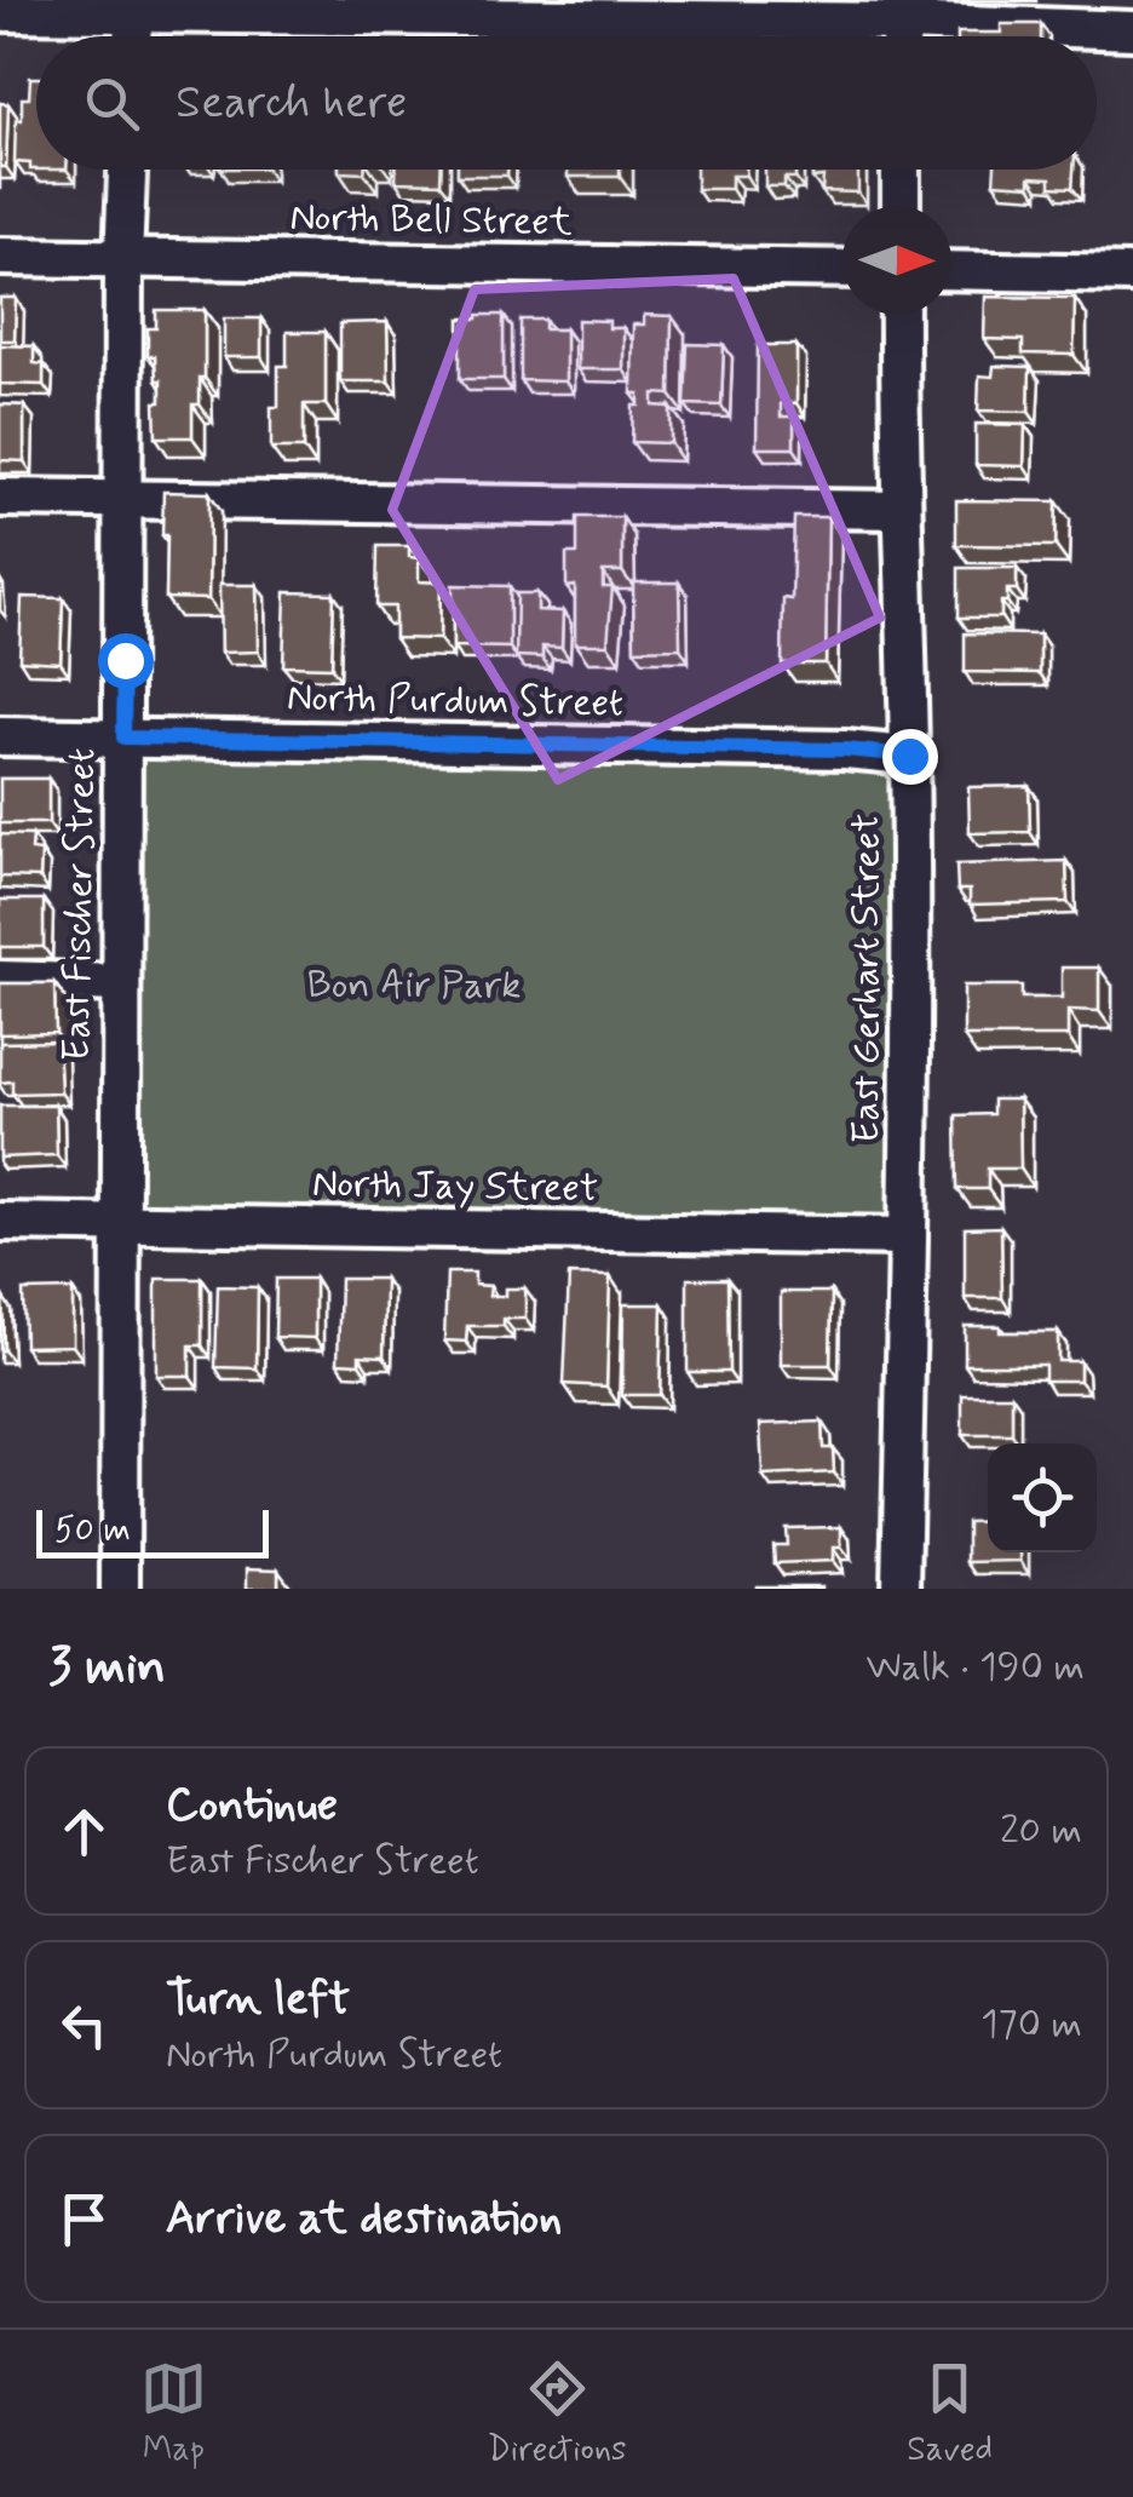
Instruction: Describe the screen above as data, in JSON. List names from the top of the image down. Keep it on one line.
{"streets":{"street":["North Bell Street","North Purdum Street","East Fischer Street","East Gerhart Street","North Jay Street"]},"crossings":[["North Bell Street","East Fischer Street"],["North Purdum Street","East Fischer Street"],["North Purdum Street","East Gerhart Street"],["East Fischer Street","North Jay Street"],["East Gerhart Street","North Jay Street"]],"parks":["Bon Air Park"],"scale_bar":"50 m","north":"right","page":{"search":"Search here","scale":"50 m","heading":["3 min","Walk · 190 m"],"list":[["Continue","East Fischer Street","20 m"],["Turn left","North Purdum Street","170 m"],"Arrive at destination"],"nav":["Map","Directions","Saved"]}}
